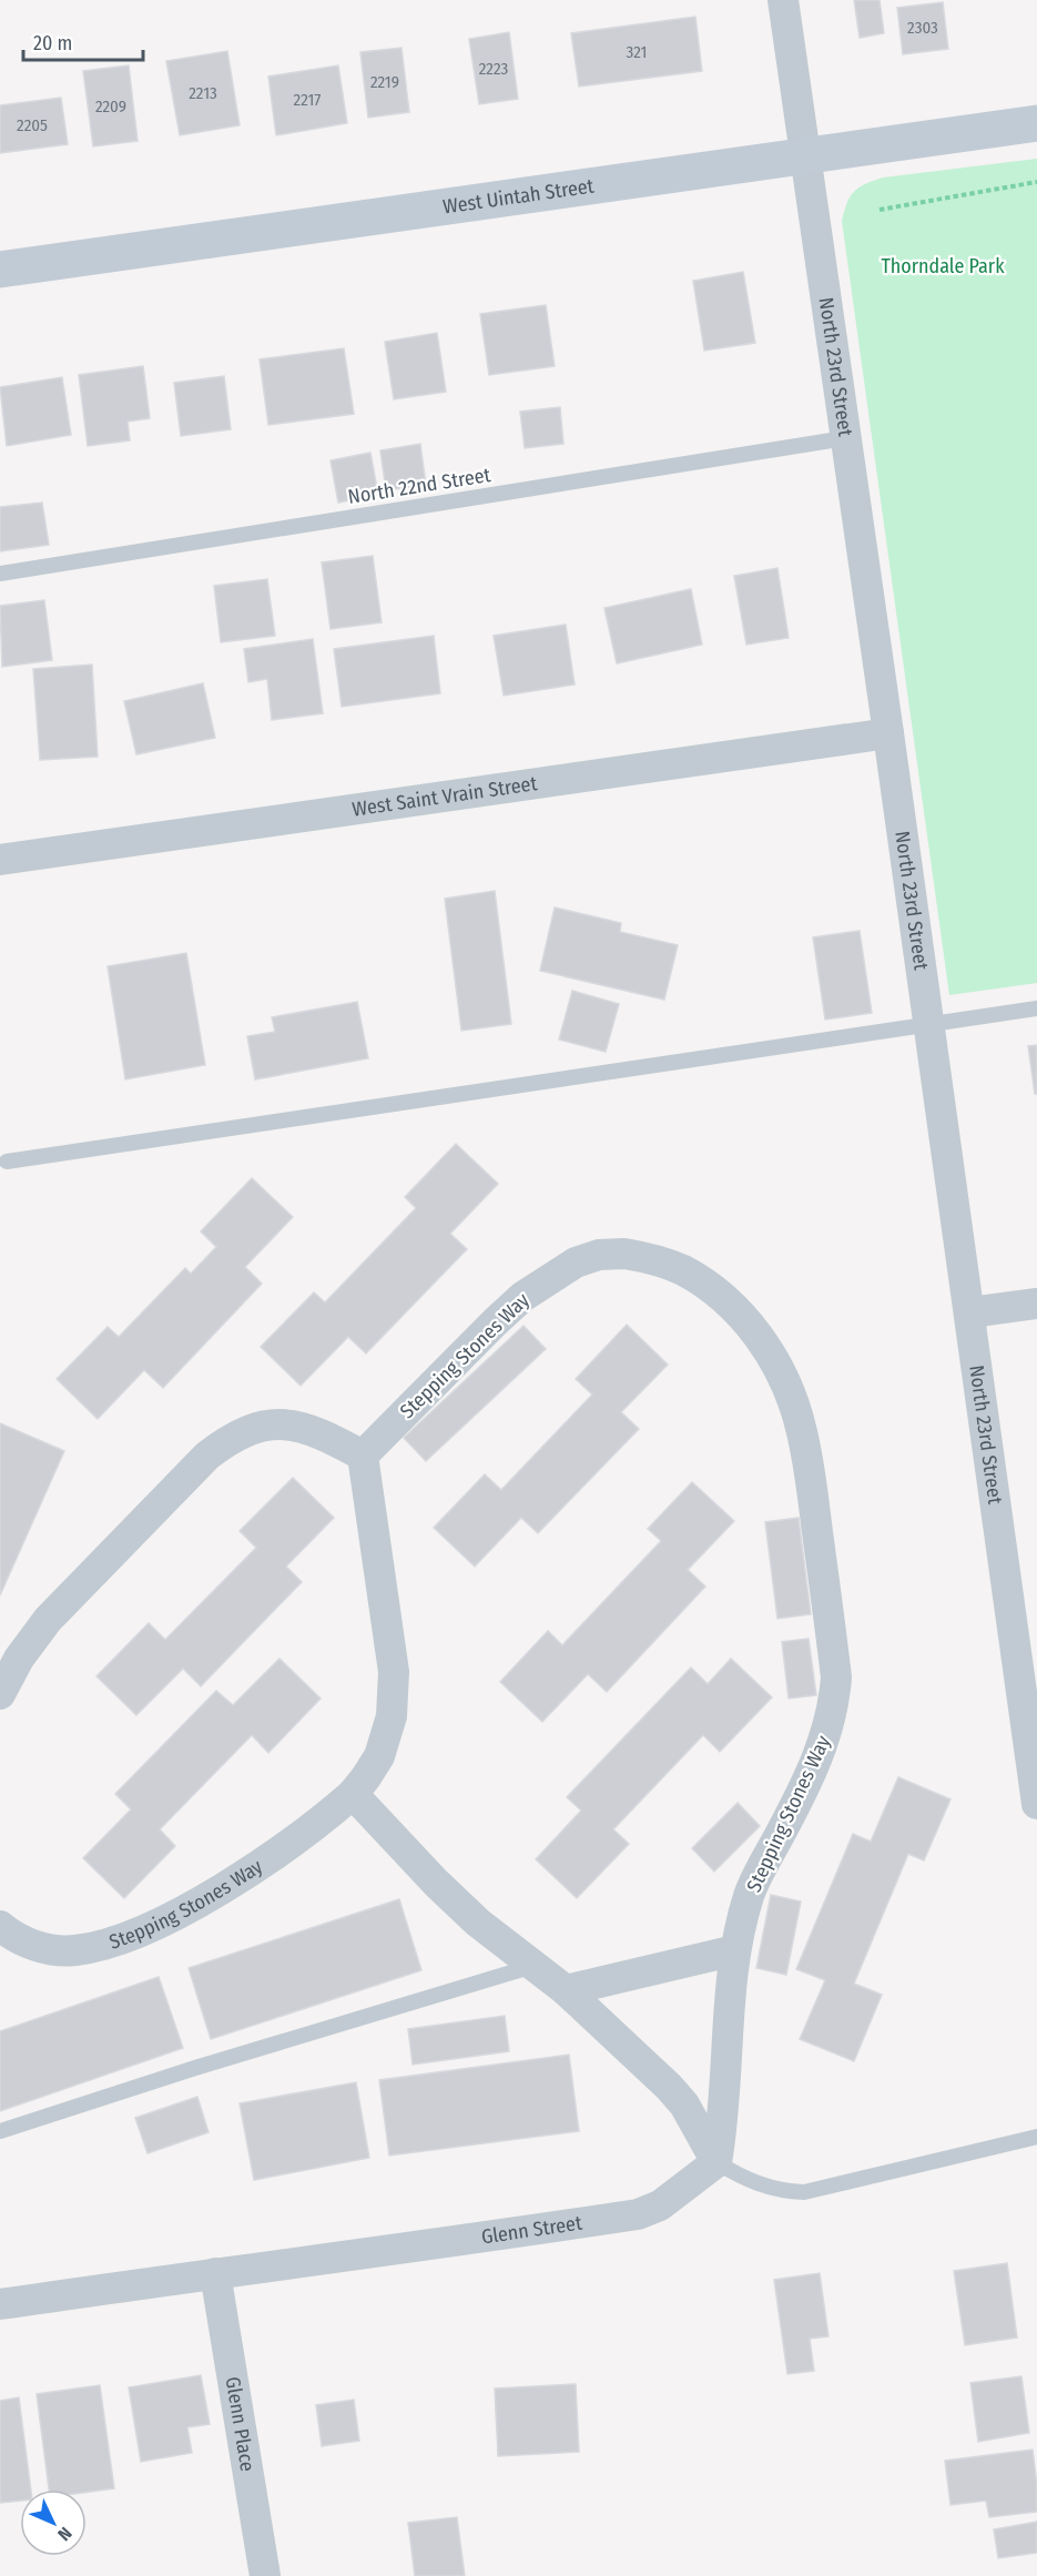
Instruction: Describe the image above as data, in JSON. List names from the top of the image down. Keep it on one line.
{"streets":{"main road":["West Uintah Street"],"street":["North 23rd Street","West Saint Vrain Street","Stepping Stones Way","Glenn Street","Glenn Place"],"lane":["North 22nd Street"]},"crossings":[["West Uintah Street","North 23rd Street"],["North 23rd Street","North 22nd Street"],["North 23rd Street","West Saint Vrain Street"],["Stepping Stones Way","Glenn Street"],["Glenn Street","Glenn Place"]],"parks":["Thorndale Park"],"house_numbers":["2303","321","2223","2219","2213","2217","2209","2205"],"scale_bar":"20 m","north":"bottom right"}
